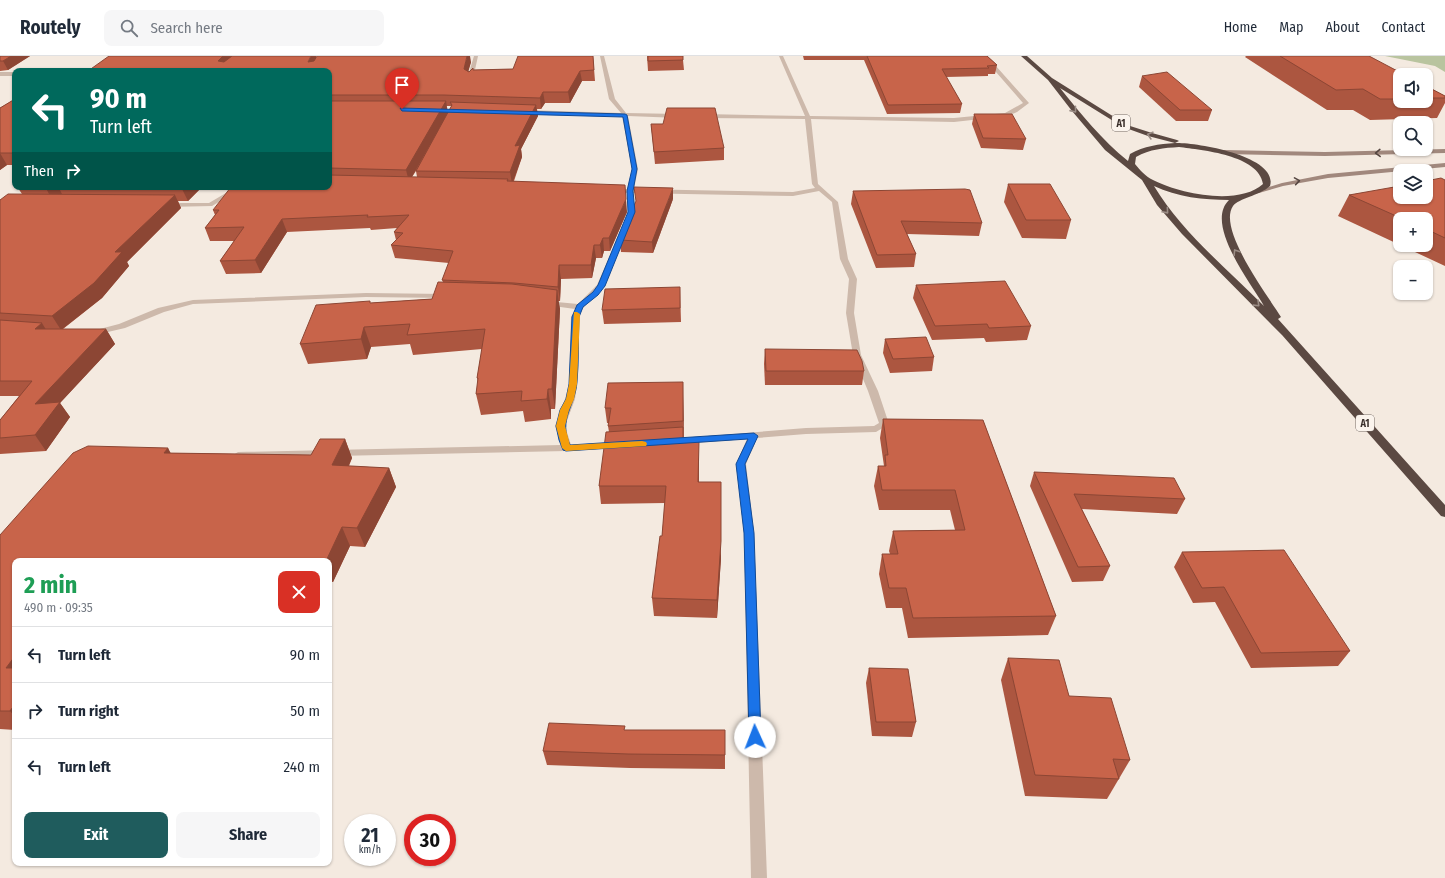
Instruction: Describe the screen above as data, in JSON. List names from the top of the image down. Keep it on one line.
{"streets":{"highway":["A1"]},"page":{"header":"Routely","search":"Search here","nav":["Home","Map","About","Contact"],"map_buttons":["+","−"],"turn":["90 m","Turn left"],"then":"Then","heading":["2 min","490 m · 09:35"],"list":[{"name":"Turn left","value":"90 m"},{"name":"Turn right","value":"50 m"},{"name":"Turn left","value":"240 m"}],"buttons":["Exit","Share"],"speed":"21 km/h","limit":"30"}}
